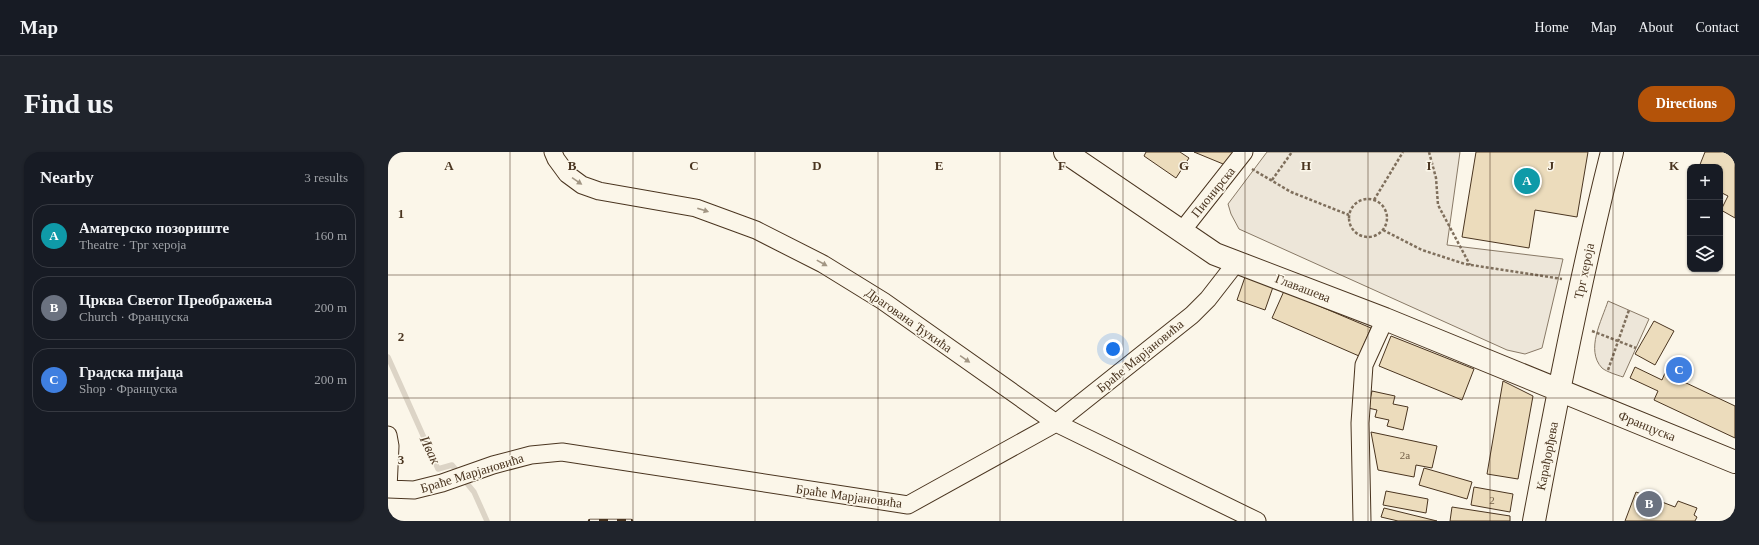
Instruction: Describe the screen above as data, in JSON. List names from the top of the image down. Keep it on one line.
{"streets":{"main road":["Трг хероја","Главашева","Француска","Карађорђева"],"street":["Пионирска","Драгована Ђукића","Браће Марјановића"]},"crossings":[["Пионирска","Главашева"],["Трг хероја","Главашева"],["Трг хероја","Француска"],["Трг хероја","Карађорђева"],["Главашева","Браће Марјановића"],["Главашева","Француска"],["Главашева","Карађорђева"],["Драгована Ђукића","Браће Марјановића"],["Француска","Карађорђева"]],"one_way":["Драгована Ђукића"],"water":["Ивак"],"house_numbers":["2a","2"],"page":{"header":"Map","nav":["Home","Map","About","Contact"],"buttons":"Directions","title":"Find us","heading":["Nearby","3 results"],"map_buttons":["+","−"],"pins":["A","C","B"],"list":[{"mark":"A","name":"Аматерско позориште","note":"Theatre · Трг хероја","value":"160 m"},{"mark":"B","name":"Црква Светог Преображења","note":"Church · Француска","value":"200 m"},{"mark":"C","name":"Градска пијаца","note":"Shop · Француска","value":"200 m"}]},"grid":{"columns":["A","B","C","D","E","F","G","H","I","J","K"],"rows":["1","2","3"]}}
